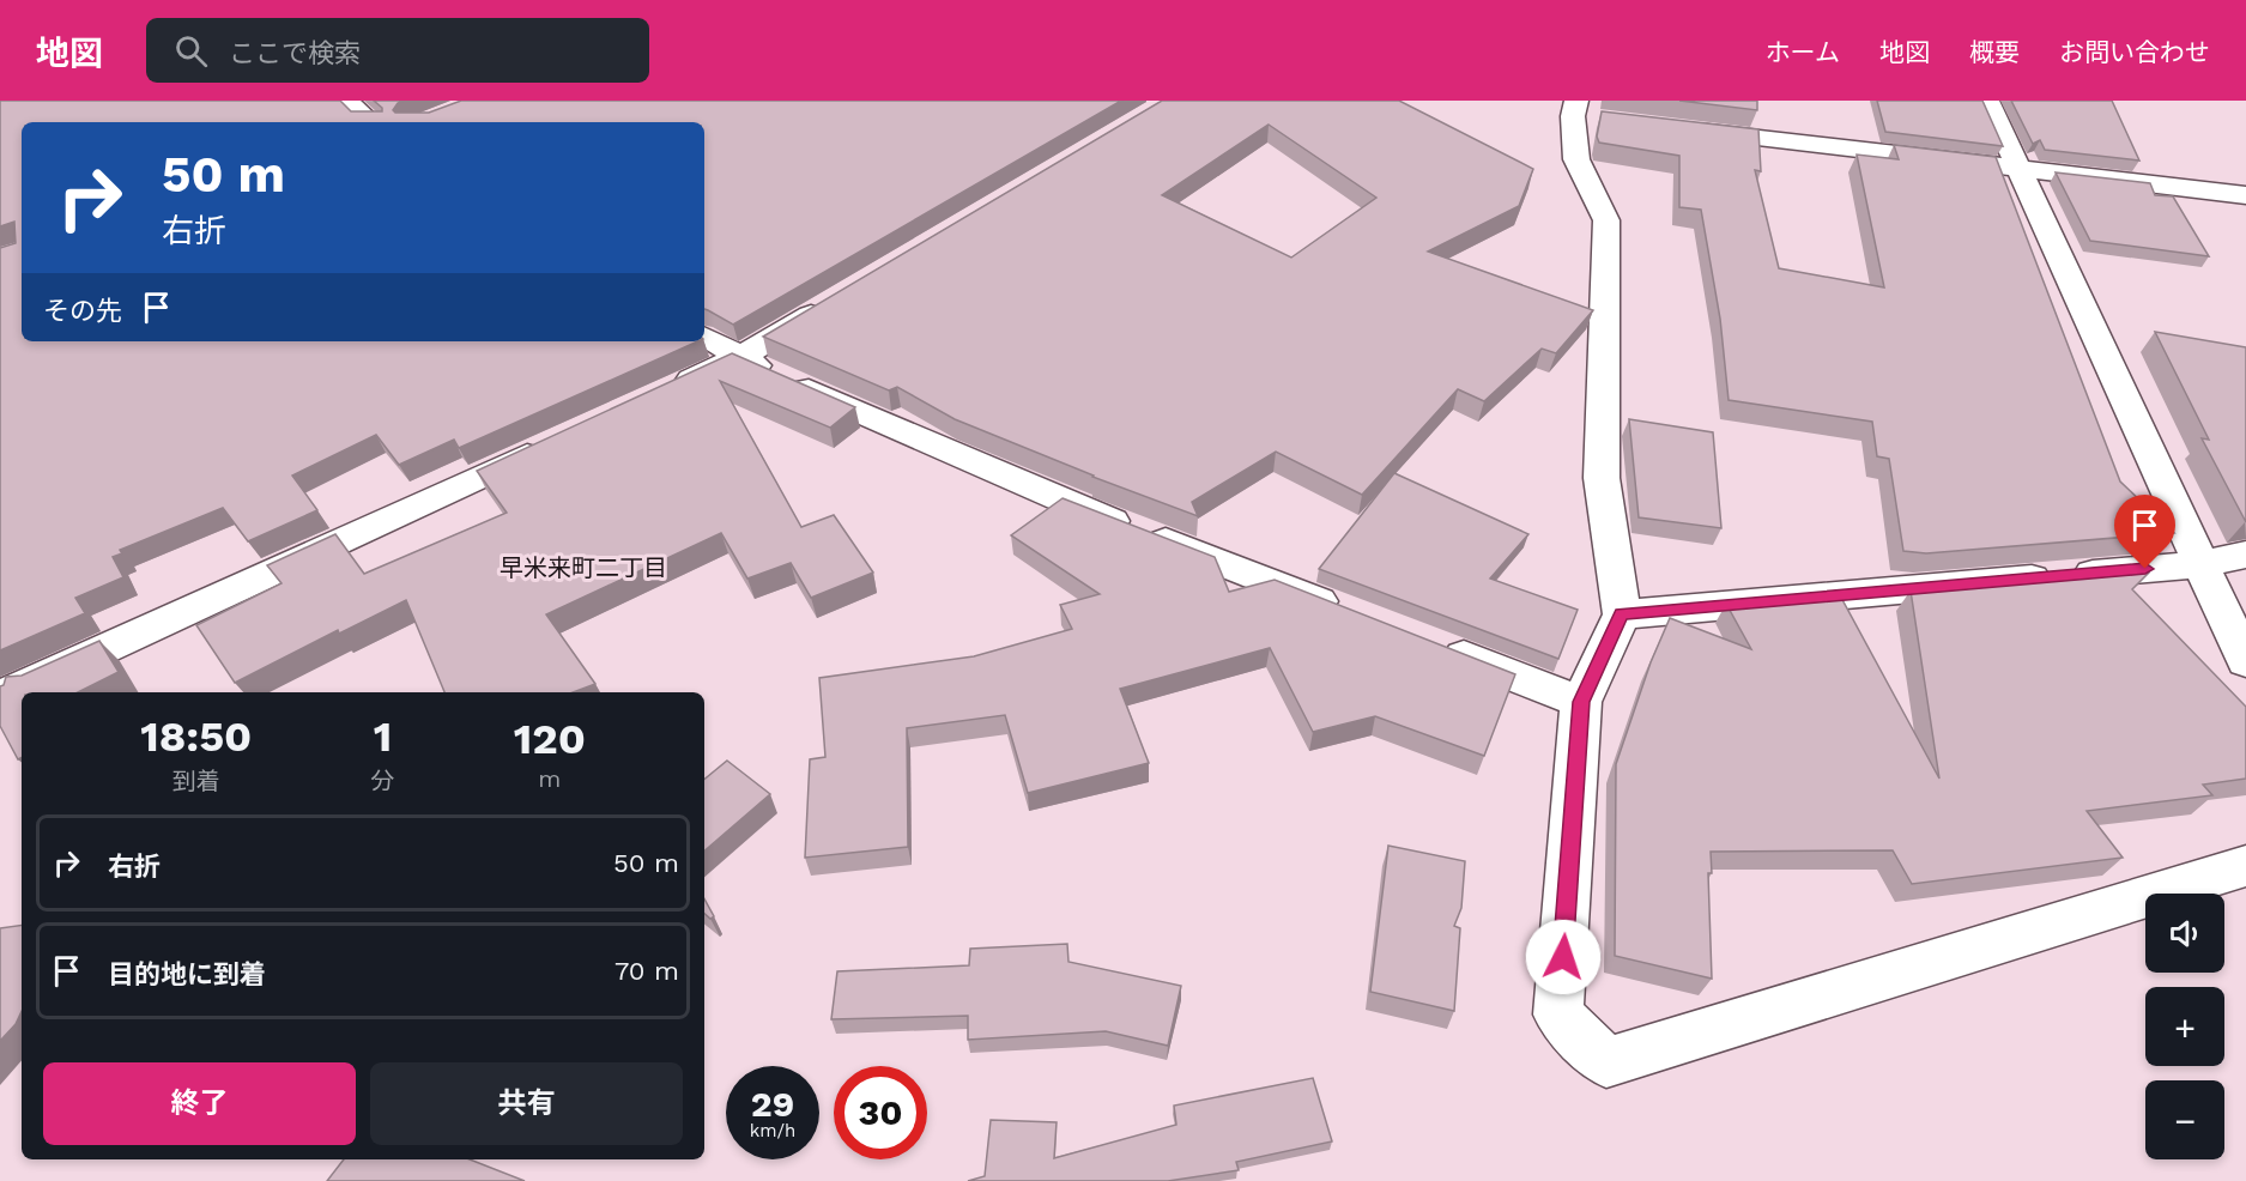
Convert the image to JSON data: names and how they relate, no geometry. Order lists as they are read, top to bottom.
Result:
{
  "districts": ["早米来町二丁目"],
  "page": {
    "header": "地図",
    "search": "ここで検索",
    "nav": [
      "ホーム",
      "地図",
      "概要",
      "お問い合わせ"
    ],
    "turn": ["50 m", "右折"],
    "then": "その先",
    "eta": [
      "18:50",
      "到着",
      "1",
      "分",
      "120",
      "m"
    ],
    "list": [
      {
        "name": "右折",
        "value": "50 m"
      },
      {
        "name": "目的地に到着",
        "value": "70 m"
      }
    ],
    "map_buttons": ["+", "−"],
    "buttons": ["終了", "共有"],
    "speed": "29 km/h",
    "limit": "30"
  }
}
